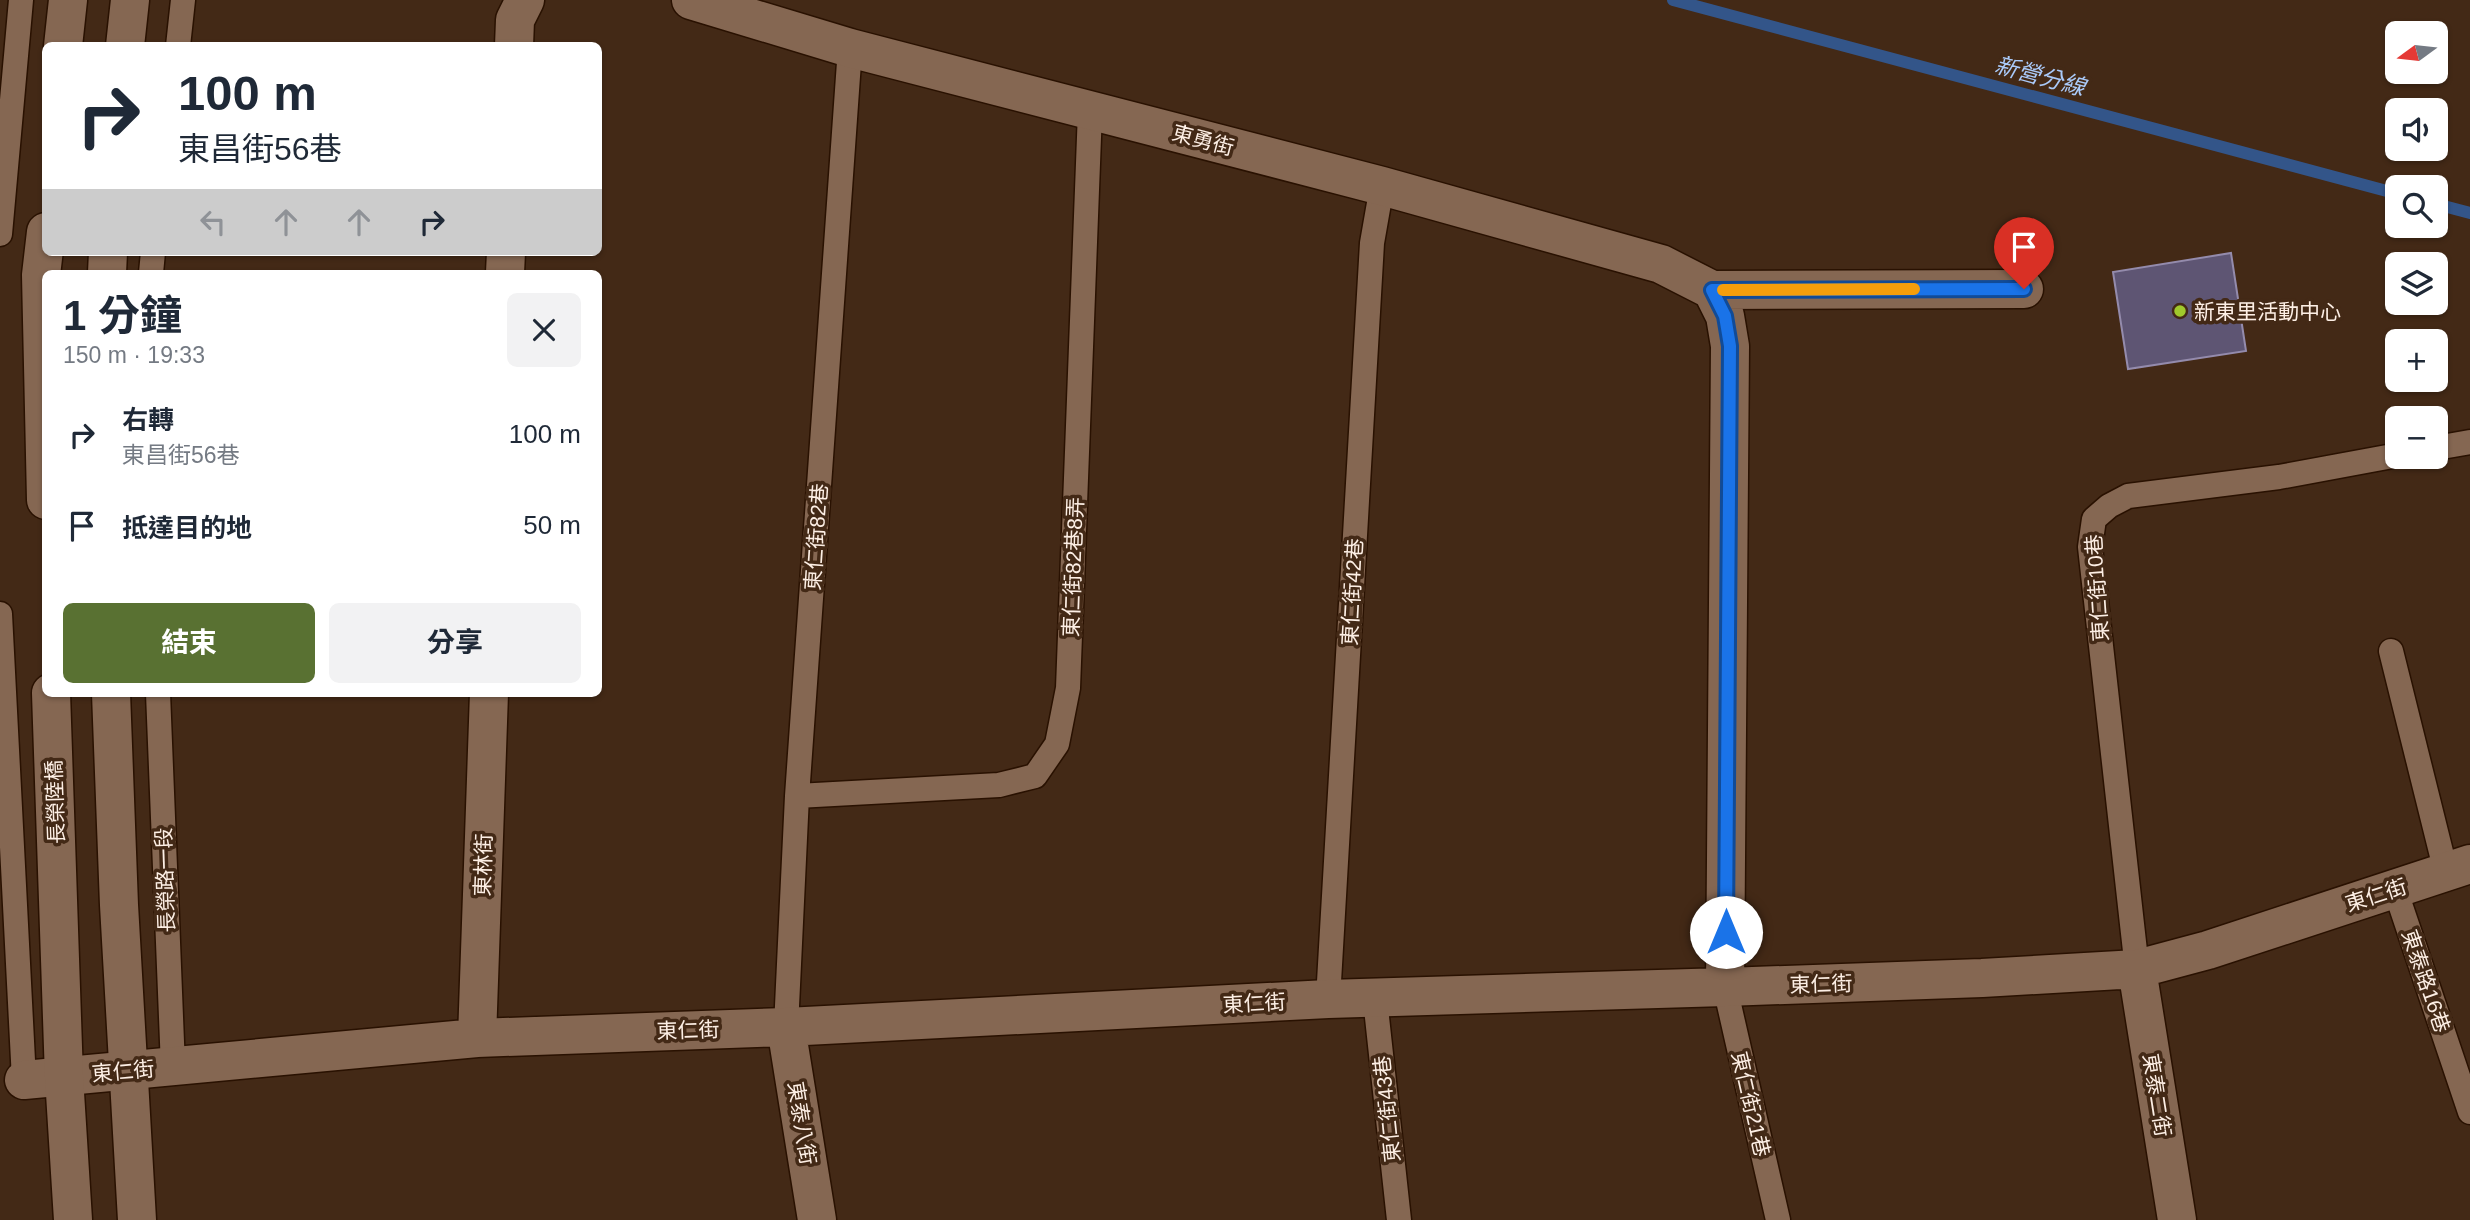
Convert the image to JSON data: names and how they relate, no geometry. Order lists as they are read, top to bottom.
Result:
{
  "streets": {
    "street": [
      "東勇街",
      "長榮陸橋",
      "東林街",
      "東仁街",
      "東泰二街",
      "東泰八街"
    ],
    "lane": [
      "東仁街82巷",
      "東仁街82巷8弄",
      "東仁街10巷",
      "東仁街42巷",
      "長榮路一段",
      "東泰路16巷",
      "東仁街21巷",
      "東仁街43巷"
    ]
  },
  "crossings": [
    ["東勇街", "東仁街82巷"],
    ["東勇街", "東仁街82巷8弄"],
    ["東勇街", "東仁街42巷"],
    ["東仁街82巷", "東仁街82巷8弄"],
    ["東仁街82巷", "東仁街"],
    ["東仁街82巷", "東泰八街"],
    ["東仁街10巷", "東仁街"],
    ["東仁街10巷", "東泰二街"],
    ["東仁街42巷", "東仁街"],
    ["長榮陸橋", "東仁街"],
    ["東林街", "東仁街"],
    ["長榮路一段", "東仁街"],
    ["東仁街", "東泰路16巷"],
    ["東仁街", "東泰二街"],
    ["東仁街", "東仁街21巷"],
    ["東仁街", "東仁街43巷"],
    ["東仁街", "東泰八街"]
  ],
  "water": ["新營分線"],
  "places": ["新東里活動中心"],
  "north": "left",
  "page": {
    "map_buttons": ["+", "−"],
    "turn": ["100 m", "東昌街56巷"],
    "heading": ["1 分鐘", "150 m · 19:33"],
    "list": [
      {
        "name": "右轉",
        "note": "東昌街56巷",
        "value": "100 m"
      },
      {
        "name": "抵達目的地",
        "value": "50 m"
      }
    ],
    "buttons": ["結束", "分享"]
  }
}
